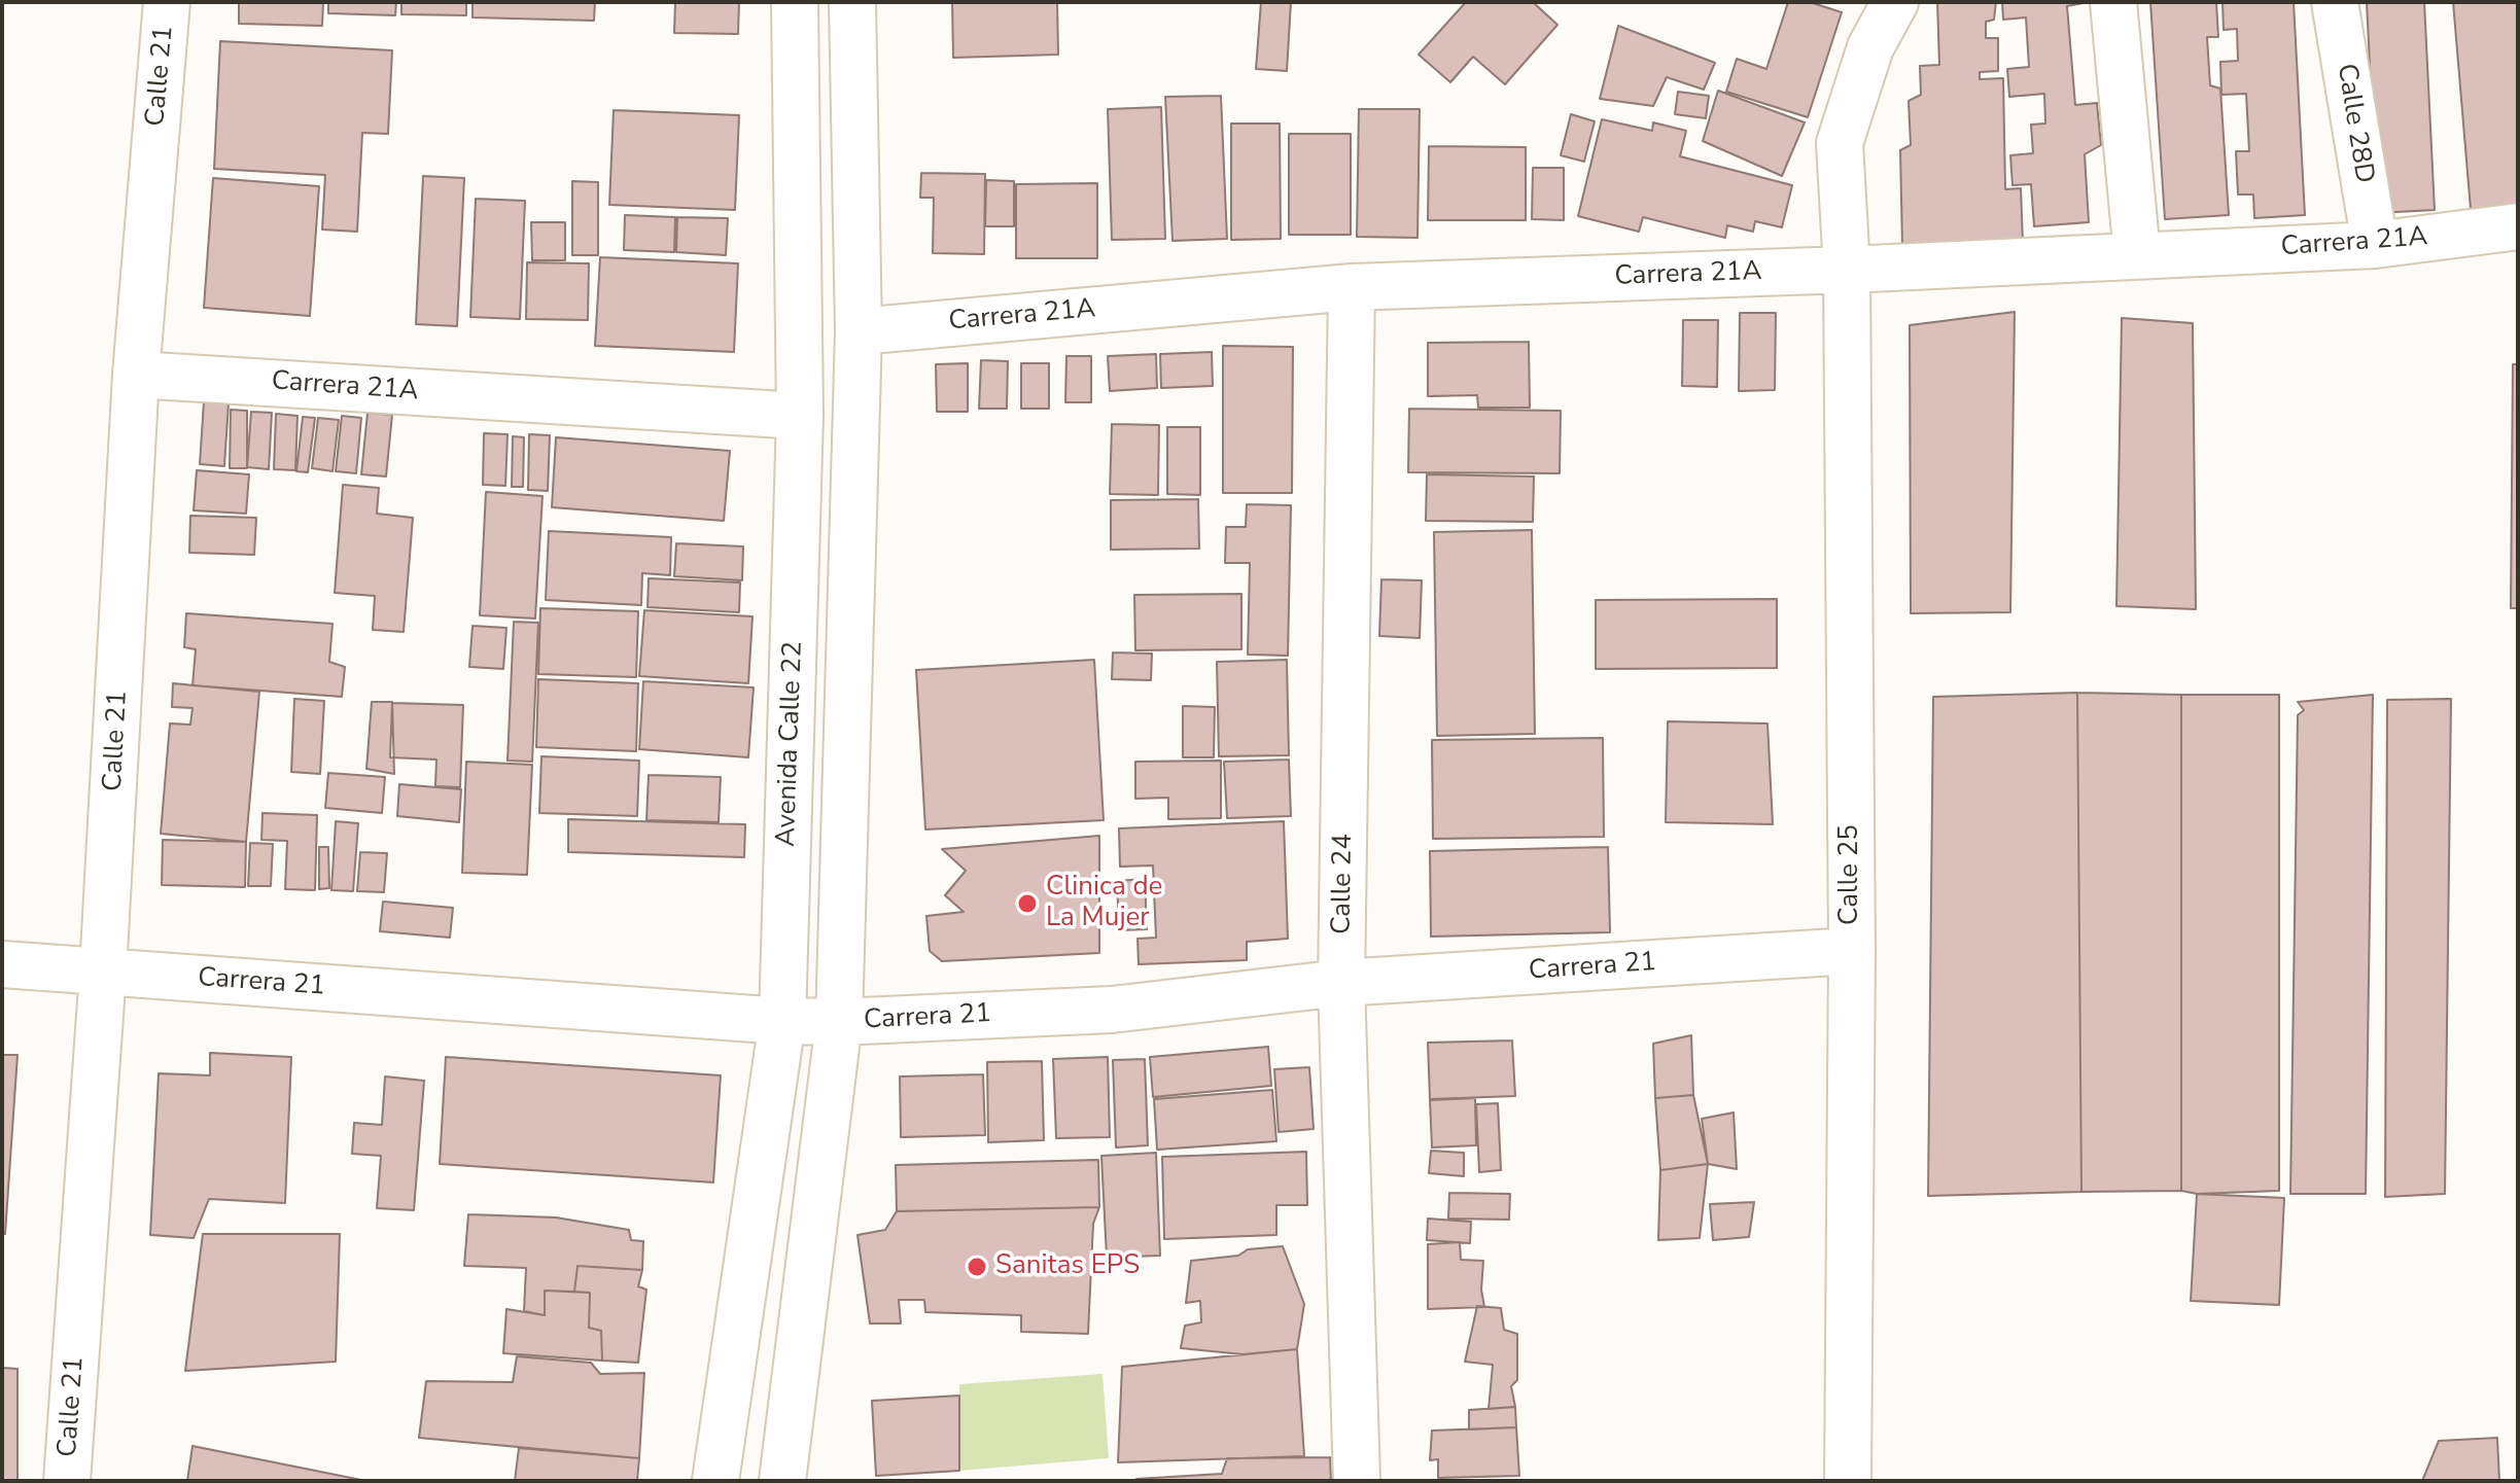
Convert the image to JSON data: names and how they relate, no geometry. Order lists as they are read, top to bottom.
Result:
{
  "streets": {
    "street": [
      "Calle 21",
      "Calle 28D",
      "Carrera 21A",
      "Avenida Calle 22",
      "Calle 25",
      "Calle 24",
      "Carrera 21"
    ]
  },
  "crossings": [
    ["Calle 21", "Carrera 21A"],
    ["Calle 21", "Carrera 21"],
    ["Calle 28D", "Carrera 21A"],
    ["Carrera 21A", "Avenida Calle 22"],
    ["Carrera 21A", "Calle 25"],
    ["Carrera 21A", "Calle 24"],
    ["Avenida Calle 22", "Carrera 21"],
    ["Calle 25", "Carrera 21"],
    ["Calle 24", "Carrera 21"]
  ],
  "places": ["Clinica de La Mujer", "Sanitas EPS"]
}
